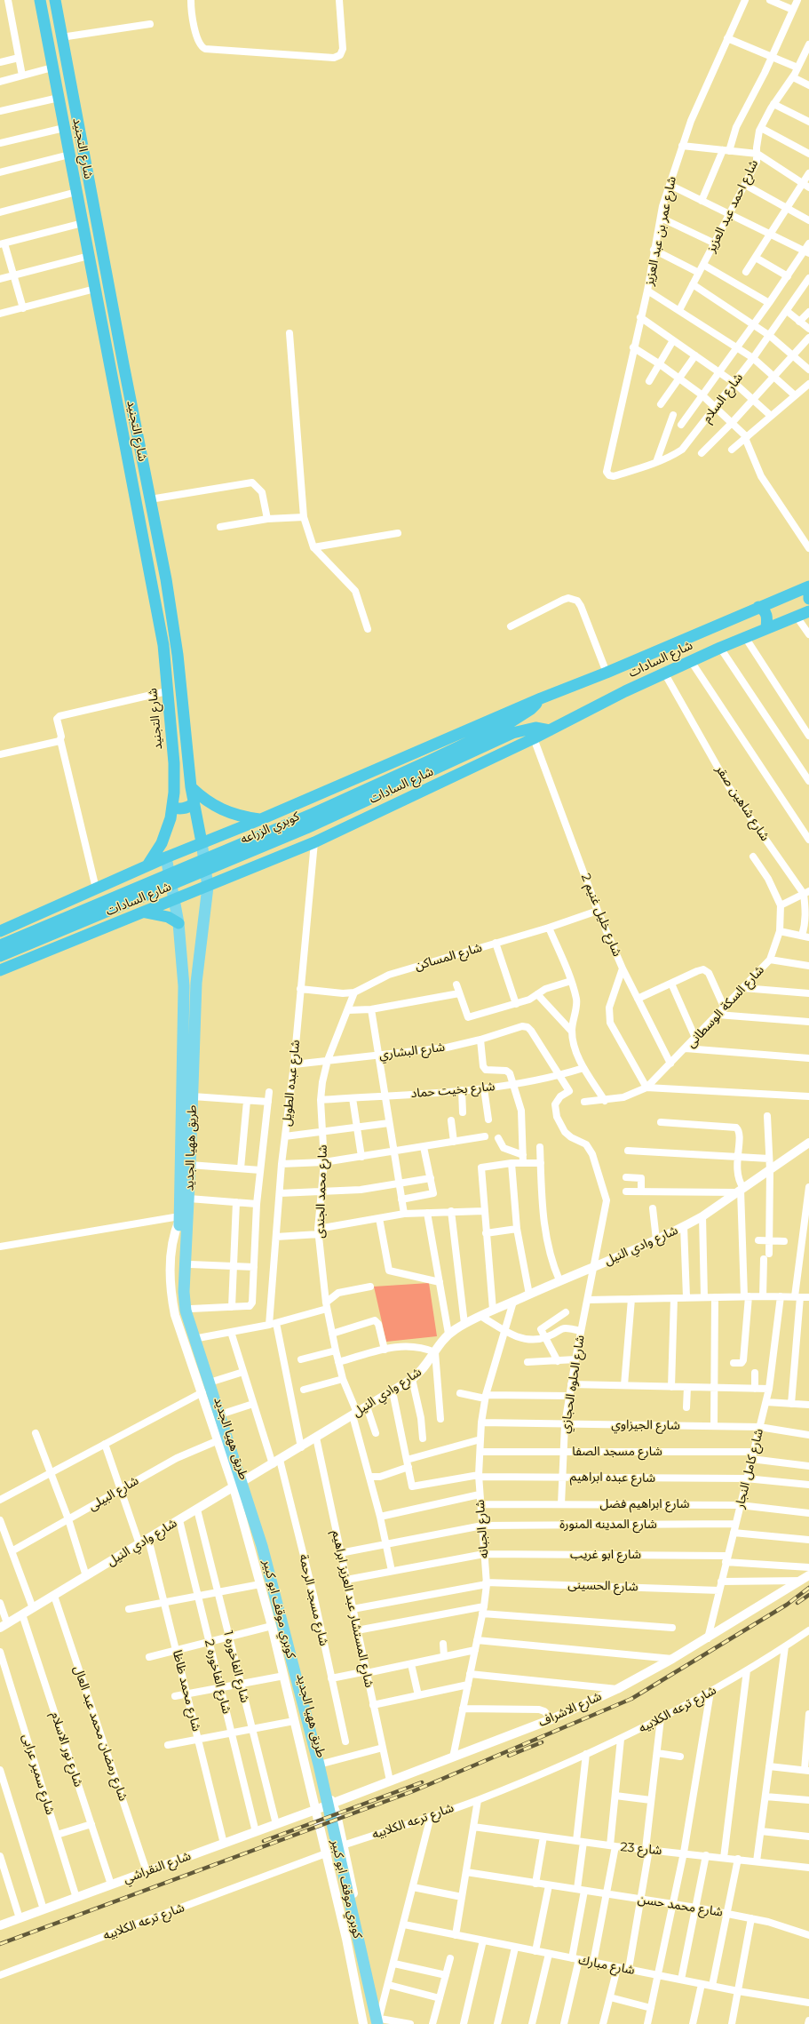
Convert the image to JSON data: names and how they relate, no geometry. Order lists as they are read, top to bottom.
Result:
{
  "streets": {
    "highway": ["شارع التجنيد", "شارع السادات", "كوبري الزراعه"],
    "main road": ["طريق ههيا الجديد", "كوبري موقف ابو كبير"],
    "street": [
      "شارع احمد عبد العزيز",
      "شارع عمر بن عبد العزيز",
      "شارع السلام",
      "شارع شاهين صقر",
      "شارع خليل غنيم 2",
      "شارع المساكن",
      "شارع السكة الوسطانى",
      "شارع البشاري",
      "شارع عبده الطويل",
      "شارع بخيت حماد",
      "شارع محمد الجندى",
      "شارع وادي النيل",
      "شارع الحلوه الحجازي",
      "شارع الجيزاوي",
      "شارع مسجد الصفا",
      "شارع كامل النجار",
      "شارع عبده ابراهيم",
      "شارع البيلى",
      "شارع ابراهيم فضل",
      "شارع المدينه المنورة",
      "شارع الجبانه",
      "شارع ابو غريب",
      "شارع الحسينى",
      "شارع مسجد الرحمة",
      "شارع المستشار عبد العزيز ابراهيم",
      "شارع الفاخوره 1",
      "شارع الفاخوره 2",
      "شارع محمد ظاظا",
      "شارع الاشراف",
      "شارع ترعه الكلابيه",
      "شارع رمضان محمد عبد العال",
      "شارع نور الاسلام",
      "شارع سمير عرابى",
      "شارع 23",
      "شارع النقراشي",
      "شارع محمد حسن",
      "شارع مبارك"
    ]
  },
  "crossings": [
    ["شارع التجنيد", "شارع السادات"],
    ["شارع التجنيد", "طريق ههيا الجديد"],
    ["شارع عمر بن عبد العزيز", "شارع السلام"],
    ["شارع السادات", "شارع شاهين صقر"],
    ["شارع السادات", "كوبري الزراعه"],
    ["شارع السادات", "شارع خليل غنيم 2"],
    ["شارع السادات", "شارع عبده الطويل"],
    ["شارع السادات", "طريق ههيا الجديد"],
    ["شارع خليل غنيم 2", "شارع المساكن"],
    ["شارع خليل غنيم 2", "شارع السكة الوسطانى"],
    ["شارع المساكن", "شارع عبده الطويل"],
    ["شارع المساكن", "شارع محمد الجندى"],
    ["شارع البشاري", "شارع عبده الطويل"],
    ["شارع البشاري", "شارع بخيت حماد"],
    ["شارع البشاري", "شارع محمد الجندى"],
    ["شارع البشاري", "شارع الحلوه الحجازي"],
    ["شارع عبده الطويل", "شارع وادي النيل"],
    ["شارع بخيت حماد", "شارع محمد الجندى"],
    ["شارع بخيت حماد", "شارع الحلوه الحجازي"],
    ["طريق ههيا الجديد", "شارع وادي النيل"],
    ["طريق ههيا الجديد", "شارع البيلى"],
    ["طريق ههيا الجديد", "كوبري موقف ابو كبير"],
    ["طريق ههيا الجديد", "شارع الاشراف"],
    ["طريق ههيا الجديد", "شارع ترعه الكلابيه"],
    ["طريق ههيا الجديد", "شارع النقراشي"],
    ["شارع محمد الجندى", "شارع وادي النيل"],
    ["شارع محمد الجندى", "شارع المدينه المنورة"],
    ["شارع محمد الجندى", "شارع ابو غريب"],
    ["شارع وادي النيل", "شارع الحلوه الحجازي"],
    ["شارع وادي النيل", "شارع الجبانه"],
    ["شارع وادي النيل", "شارع مسجد الرحمة"],
    ["شارع وادي النيل", "شارع المستشار عبد العزيز ابراهيم"],
    ["شارع وادي النيل", "شارع الفاخوره 1"],
    ["شارع وادي النيل", "شارع الفاخوره 2"],
    ["شارع وادي النيل", "شارع محمد ظاظا"],
    ["شارع وادي النيل", "شارع رمضان محمد عبد العال"],
    ["شارع وادي النيل", "شارع نور الاسلام"],
    ["شارع الحلوه الحجازي", "شارع الجيزاوي"],
    ["شارع الحلوه الحجازي", "شارع مسجد الصفا"],
    ["شارع الحلوه الحجازي", "شارع عبده ابراهيم"],
    ["شارع الحلوه الحجازي", "شارع ابراهيم فضل"],
    ["شارع الجيزاوي", "شارع كامل النجار"],
    ["شارع الجيزاوي", "شارع الجبانه"],
    ["شارع مسجد الصفا", "شارع كامل النجار"],
    ["شارع مسجد الصفا", "شارع الجبانه"],
    ["شارع كامل النجار", "شارع عبده ابراهيم"],
    ["شارع كامل النجار", "شارع ابراهيم فضل"],
    ["شارع كامل النجار", "شارع المدينه المنورة"],
    ["شارع كامل النجار", "شارع ابو غريب"],
    ["شارع كامل النجار", "شارع الحسينى"],
    ["شارع كامل النجار", "شارع الاشراف"],
    ["شارع عبده ابراهيم", "شارع الجبانه"],
    ["شارع ابراهيم فضل", "شارع الجبانه"],
    ["شارع المدينه المنورة", "شارع الجبانه"],
    ["شارع المدينه المنورة", "شارع المستشار عبد العزيز ابراهيم"],
    ["شارع الجبانه", "شارع ابو غريب"],
    ["شارع الجبانه", "شارع الحسينى"],
    ["شارع الجبانه", "شارع الاشراف"],
    ["شارع ابو غريب", "شارع المستشار عبد العزيز ابراهيم"],
    ["شارع الحسينى", "شارع المستشار عبد العزيز ابراهيم"],
    ["شارع المستشار عبد العزيز ابراهيم", "شارع الاشراف"],
    ["شارع الفاخوره 1", "شارع النقراشي"],
    ["شارع الفاخوره 2", "شارع النقراشي"],
    ["شارع محمد ظاظا", "شارع النقراشي"],
    ["شارع الاشراف", "شارع النقراشي"],
    ["شارع رمضان محمد عبد العال", "شارع النقراشي"],
    ["شارع نور الاسلام", "شارع النقراشي"],
    ["شارع سمير عرابى", "شارع النقراشي"]
  ]
}
